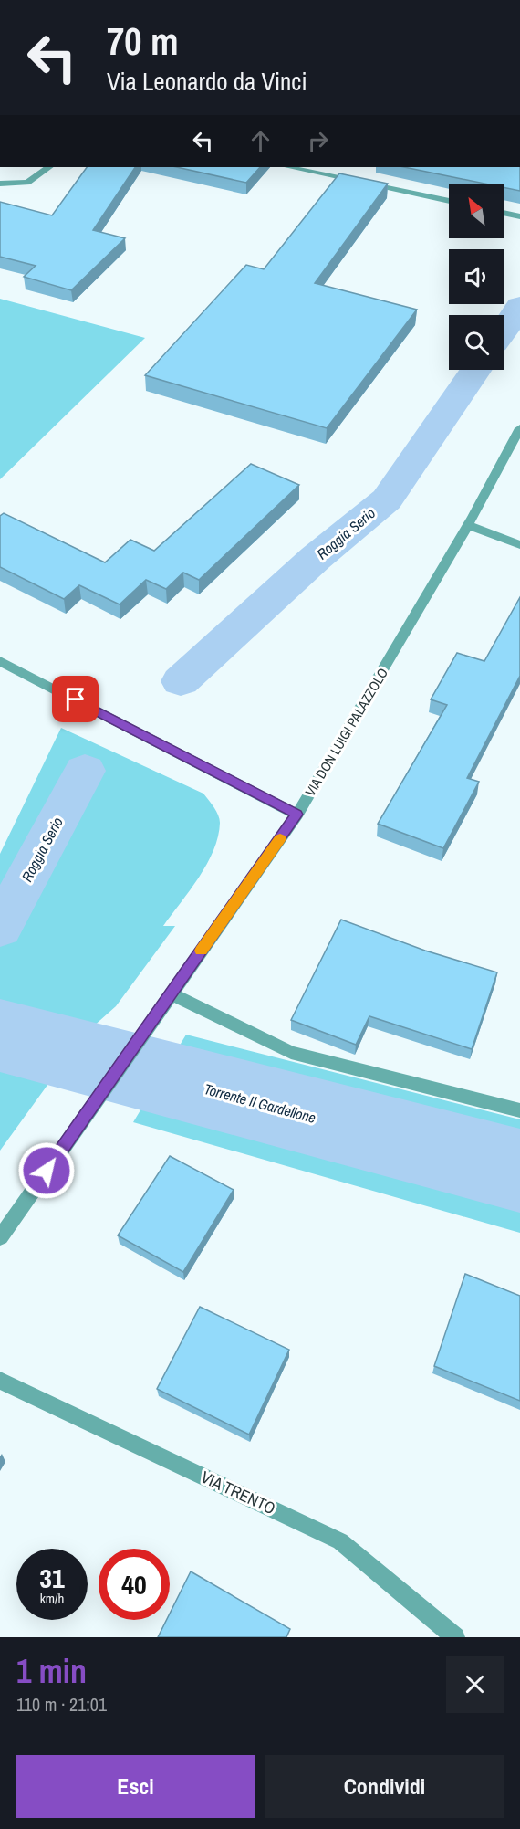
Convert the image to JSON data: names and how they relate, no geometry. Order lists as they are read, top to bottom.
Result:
{
  "streets": {
    "street": ["VIA DON LUIGI PALAZZOLO", "VIA TRENTO"]
  },
  "water": ["Roggia Serio", "Torrente Il Gardellone"],
  "north": "top left",
  "page": {
    "turn": ["70 m", "Via Leonardo da Vinci"],
    "speed": "31 km/h",
    "limit": "40",
    "heading": ["1 min", "110 m · 21:01"],
    "buttons": ["Esci", "Condividi"]
  }
}
